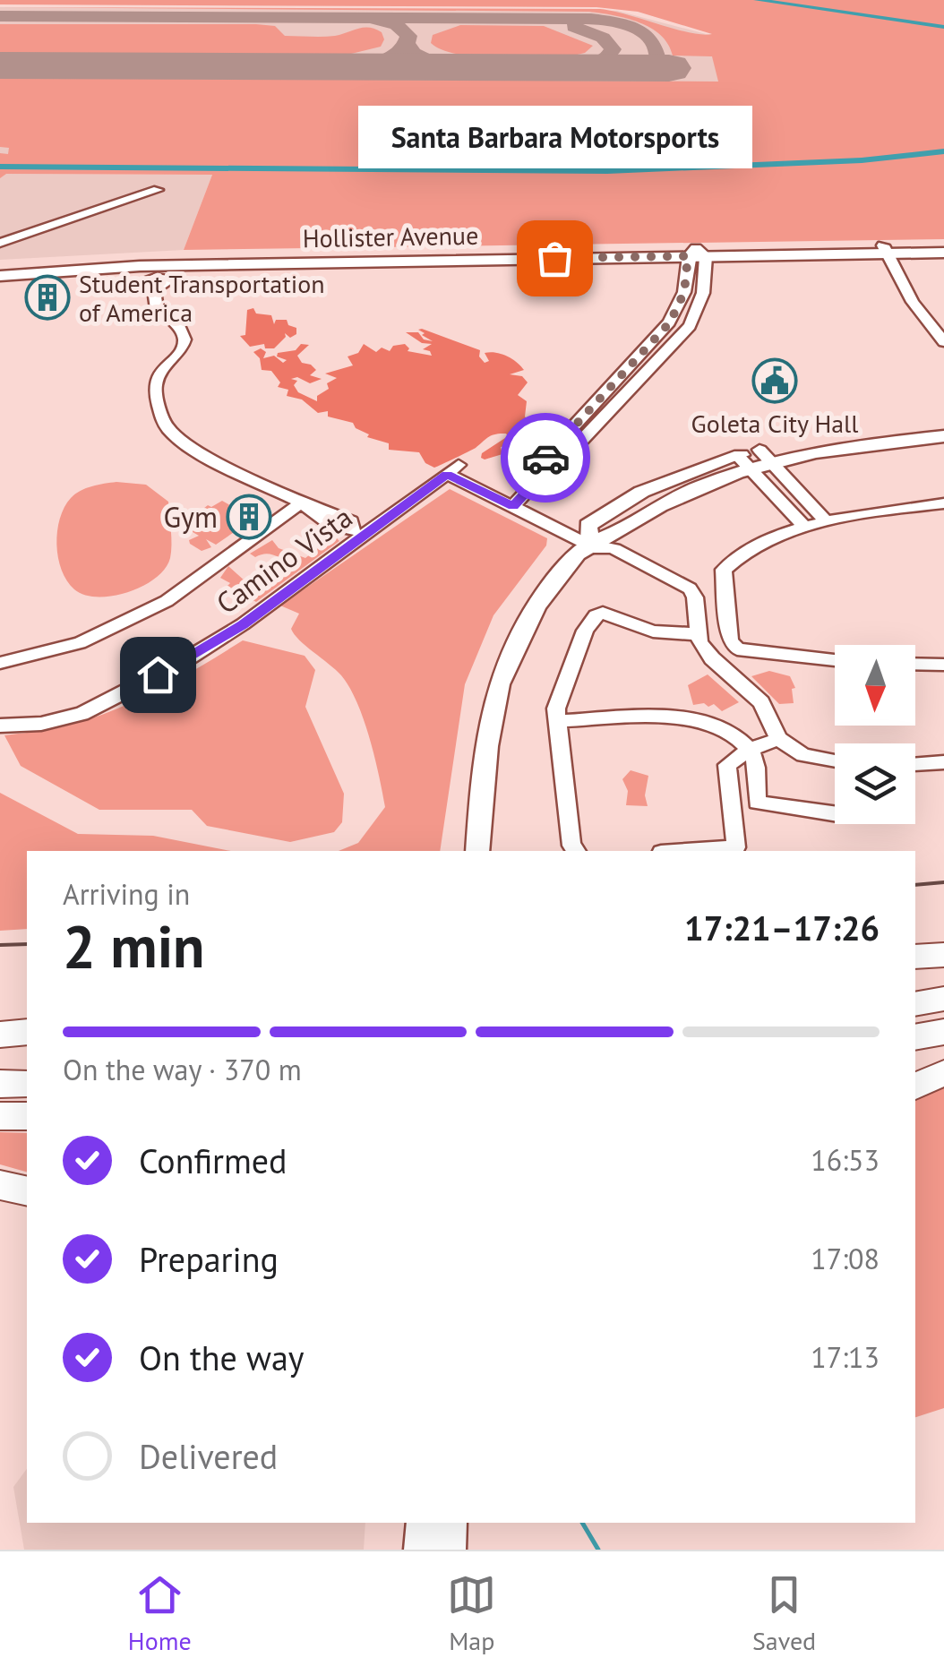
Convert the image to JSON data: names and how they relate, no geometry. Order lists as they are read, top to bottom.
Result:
{
  "streets": {
    "main road": ["Hollister Avenue"],
    "street": ["Camino Vista"]
  },
  "places": {
    "other": ["Santa Barbara Motorsports"],
    "building": ["Student Transportation of America", "Gym"],
    "public building": ["Goleta City Hall"]
  },
  "north": "bottom",
  "page": {
    "bubble": "Santa Barbara Motorsports",
    "heading": ["2 min", "Arriving in", "17:21–17:26"],
    "bar": "On the way · 370 m",
    "list": [
      ["Confirmed", "16:53"],
      ["Preparing", "17:08"],
      ["On the way", "17:13"],
      "Delivered"
    ],
    "tabs": ["Home", "Map", "Saved"]
  }
}
